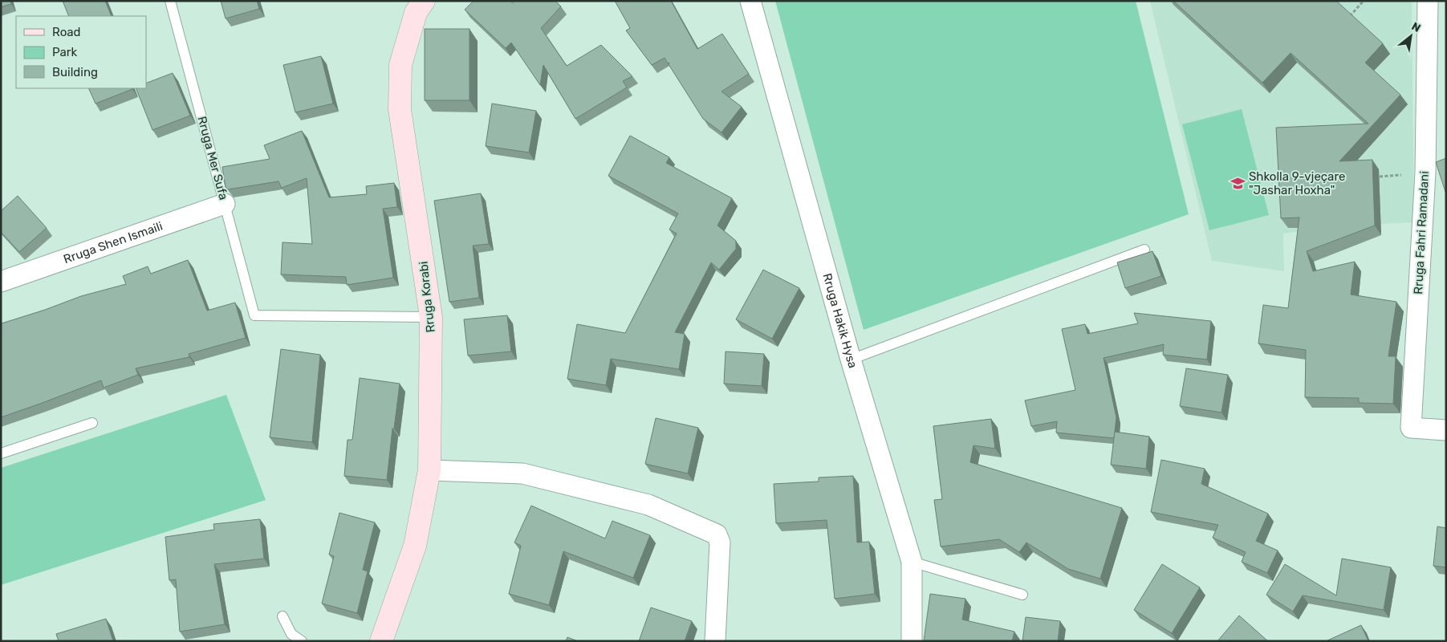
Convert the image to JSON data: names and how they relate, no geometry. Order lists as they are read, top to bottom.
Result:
{
  "streets": {
    "street": [
      "Rruga Fahri Ramadani",
      "Rruga Shen Ismaili",
      "Rruga Korabi",
      "Rruga Hakik Hysa"
    ],
    "lane": ["Rruga Mer Sufa"]
  },
  "crossings": [
    ["Rruga Mer Sufa", "Rruga Shen Ismaili"],
    ["Rruga Mer Sufa", "Rruga Korabi"]
  ],
  "places": {
    "school or university": ["Shkolla 9-vjeçare \"Jashar Hoxha\""]
  },
  "legend": ["Road", "Park", "Building"],
  "north": "top right"
}
